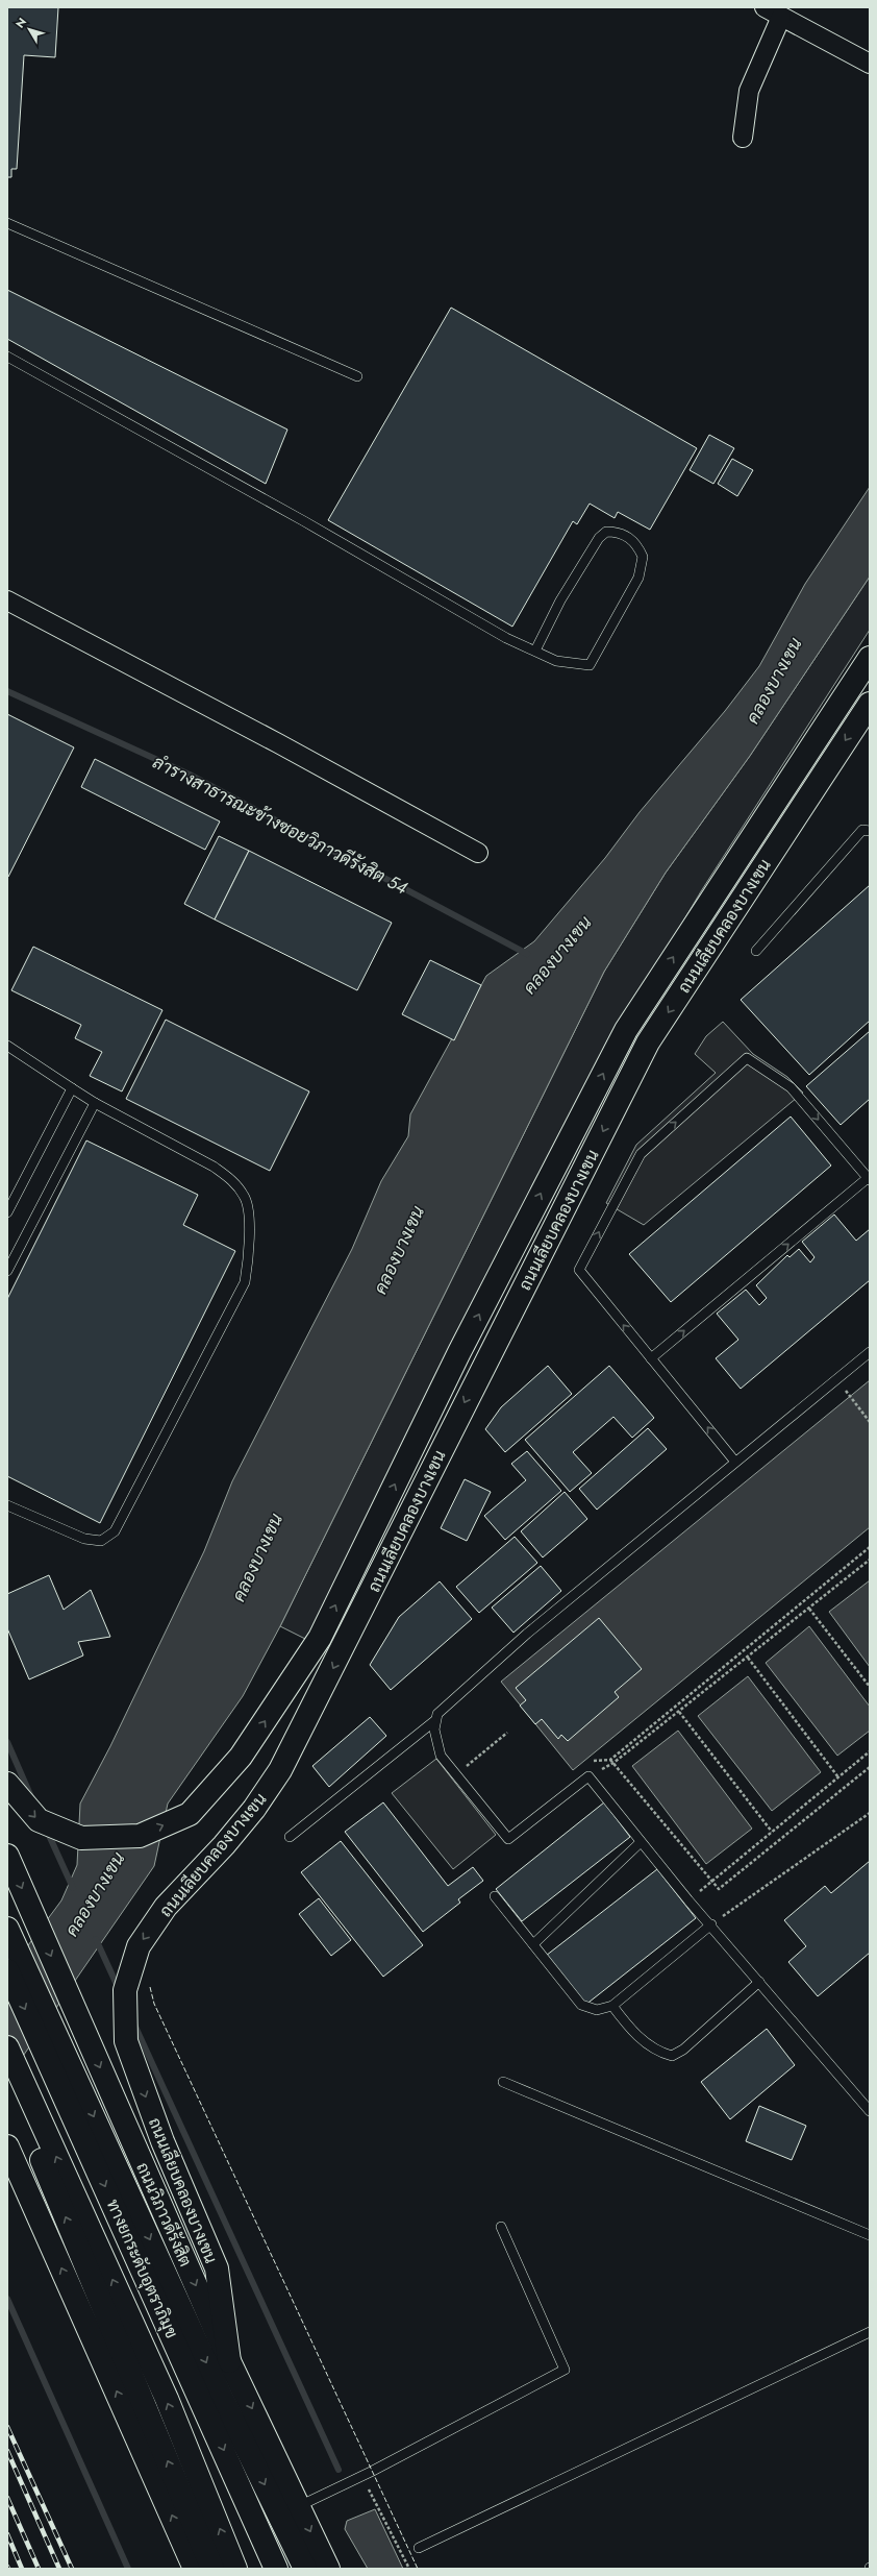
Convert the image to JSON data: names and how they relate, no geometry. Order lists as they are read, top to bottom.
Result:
{
  "streets": {
    "main road": ["ถนนเลียบคลองบางเขน", "ถนนวิภาวดีรังสิต", "ทางยกระดับอุตราภิมุข"]
  },
  "crossings": [
    ["ถนนเลียบคลองบางเขน", "ถนนวิภาวดีรังสิต"]
  ],
  "water": ["คลองบางเขน", "ลำรางสาธารณะข้างซอยวิภาวดีรังสิต 54"],
  "north": "top left"
}
